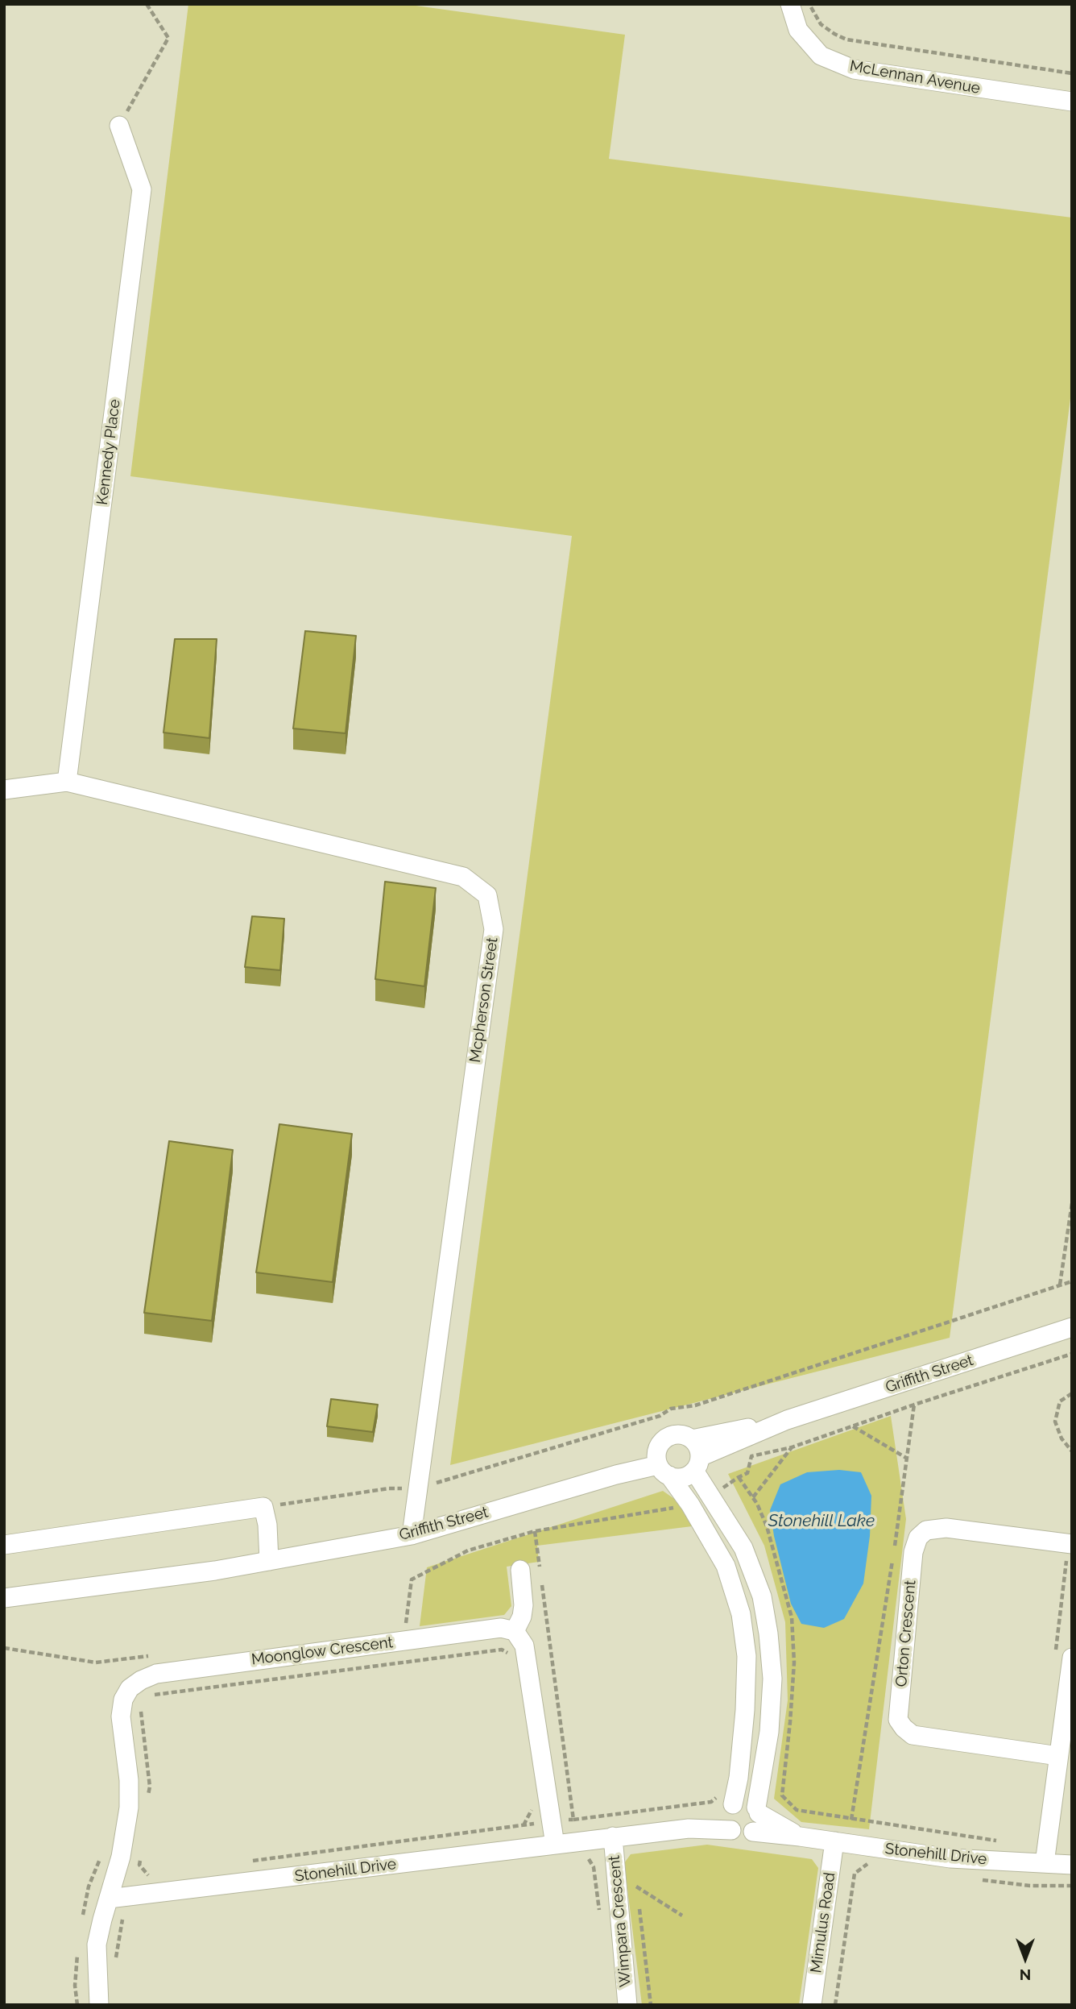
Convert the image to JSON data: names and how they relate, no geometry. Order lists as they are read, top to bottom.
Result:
{
  "streets": {
    "street": [
      "McLennan Avenue",
      "Kennedy Place",
      "Mcpherson Street",
      "Griffith Street",
      "Orton Crescent",
      "Moonglow Crescent",
      "Stonehill Drive",
      "Wimpara Crescent",
      "Mimulus Road"
    ]
  },
  "crossings": [
    ["Kennedy Place", "Mcpherson Street"],
    ["Mcpherson Street", "Griffith Street"],
    ["Moonglow Crescent", "Stonehill Drive"],
    ["Stonehill Drive", "Wimpara Crescent"],
    ["Stonehill Drive", "Mimulus Road"]
  ],
  "water": ["Stonehill Lake"],
  "north": "bottom"
}
